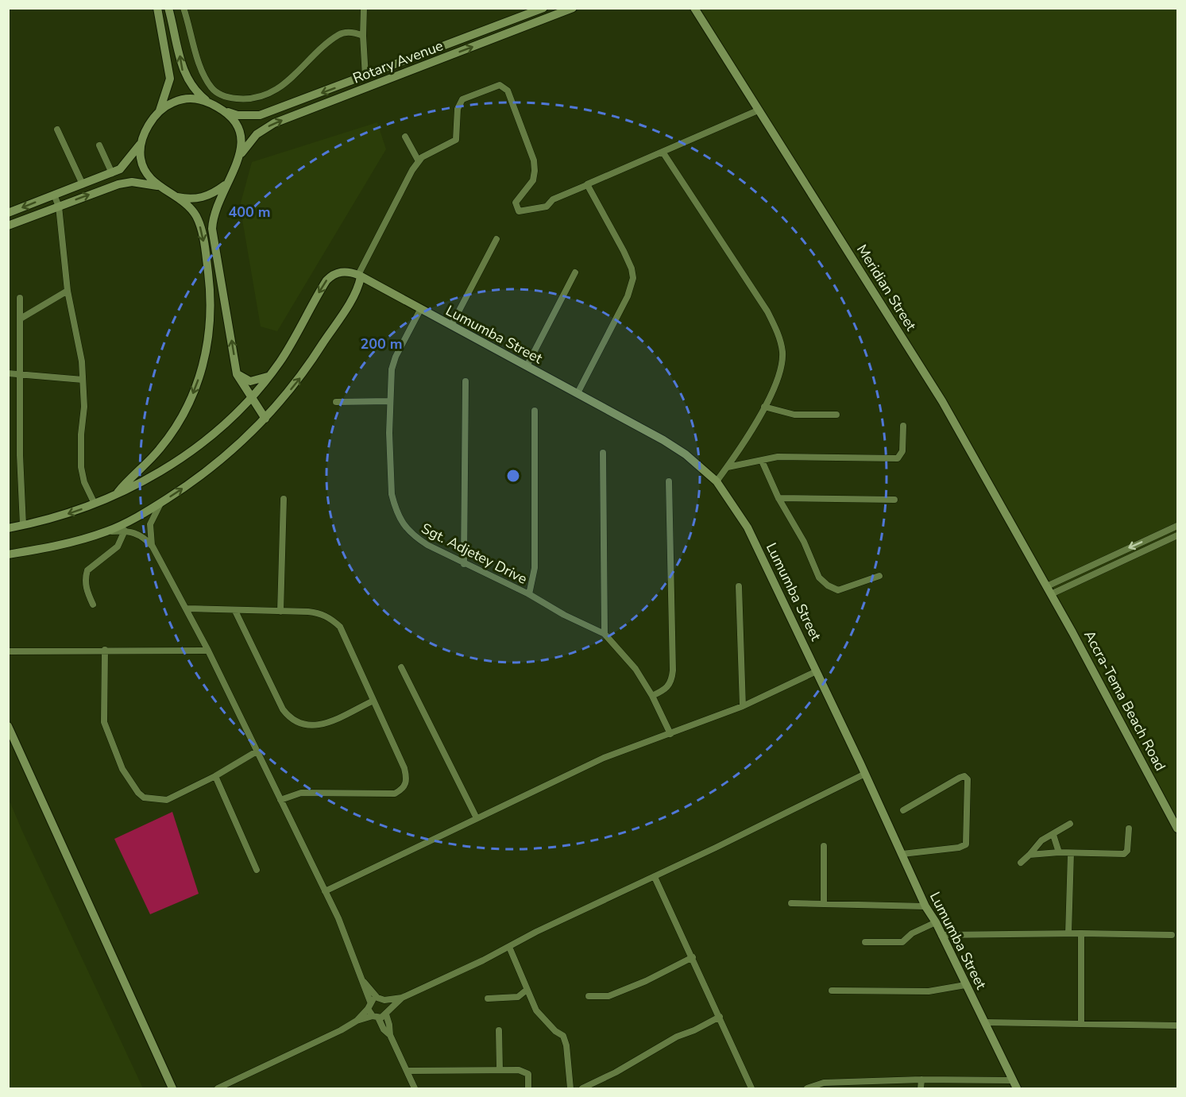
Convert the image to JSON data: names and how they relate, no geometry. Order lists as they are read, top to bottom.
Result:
{
  "streets": {
    "main road": [
      "Rotary Avenue",
      "Meridian Street",
      "Lumumba Street",
      "Accra-Tema Beach Road"
    ],
    "street": ["Sgt. Adjetey Drive"]
  },
  "crossings": [
    ["Meridian Street", "Accra-Tema Beach Road"],
    ["Lumumba Street", "Sgt. Adjetey Drive"]
  ],
  "rings": ["400 m", "200 m"]
}
